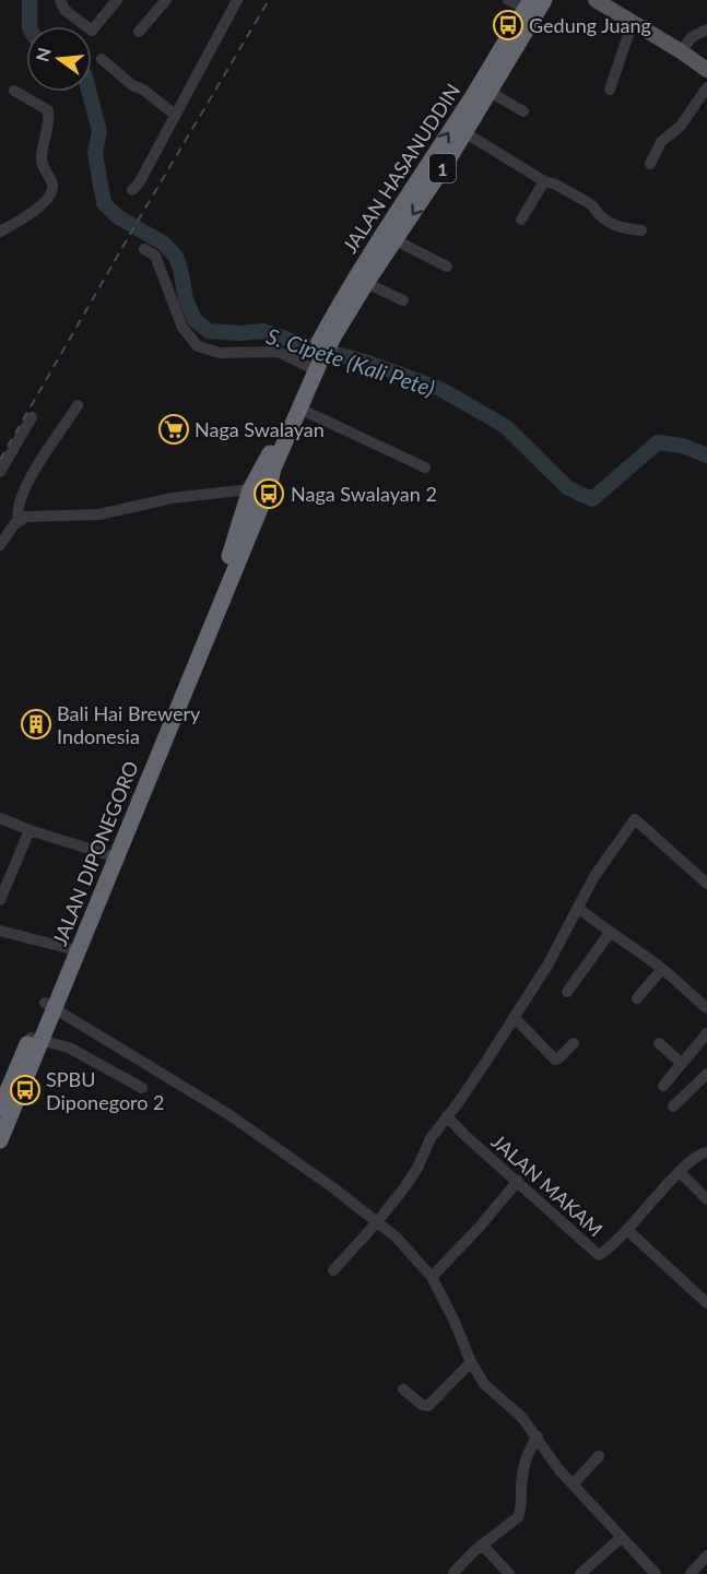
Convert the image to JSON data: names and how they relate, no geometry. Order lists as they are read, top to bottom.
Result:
{
  "streets": {
    "highway": ["JALAN HASANUDDIN", "1", "JALAN DIPONEGORO"],
    "street": ["JALAN MAKAM"]
  },
  "crossings": [
    ["JALAN HASANUDDIN", "JALAN DIPONEGORO"]
  ],
  "water": ["S. Cipete (Kali Pete)"],
  "places": {
    "bus stop": ["Gedung Juang", "Naga Swalayan 2", "SPBU Diponegoro 2"],
    "supermarket": ["Naga Swalayan"],
    "building": ["Bali Hai Brewery Indonesia"]
  },
  "north": "left"
}
